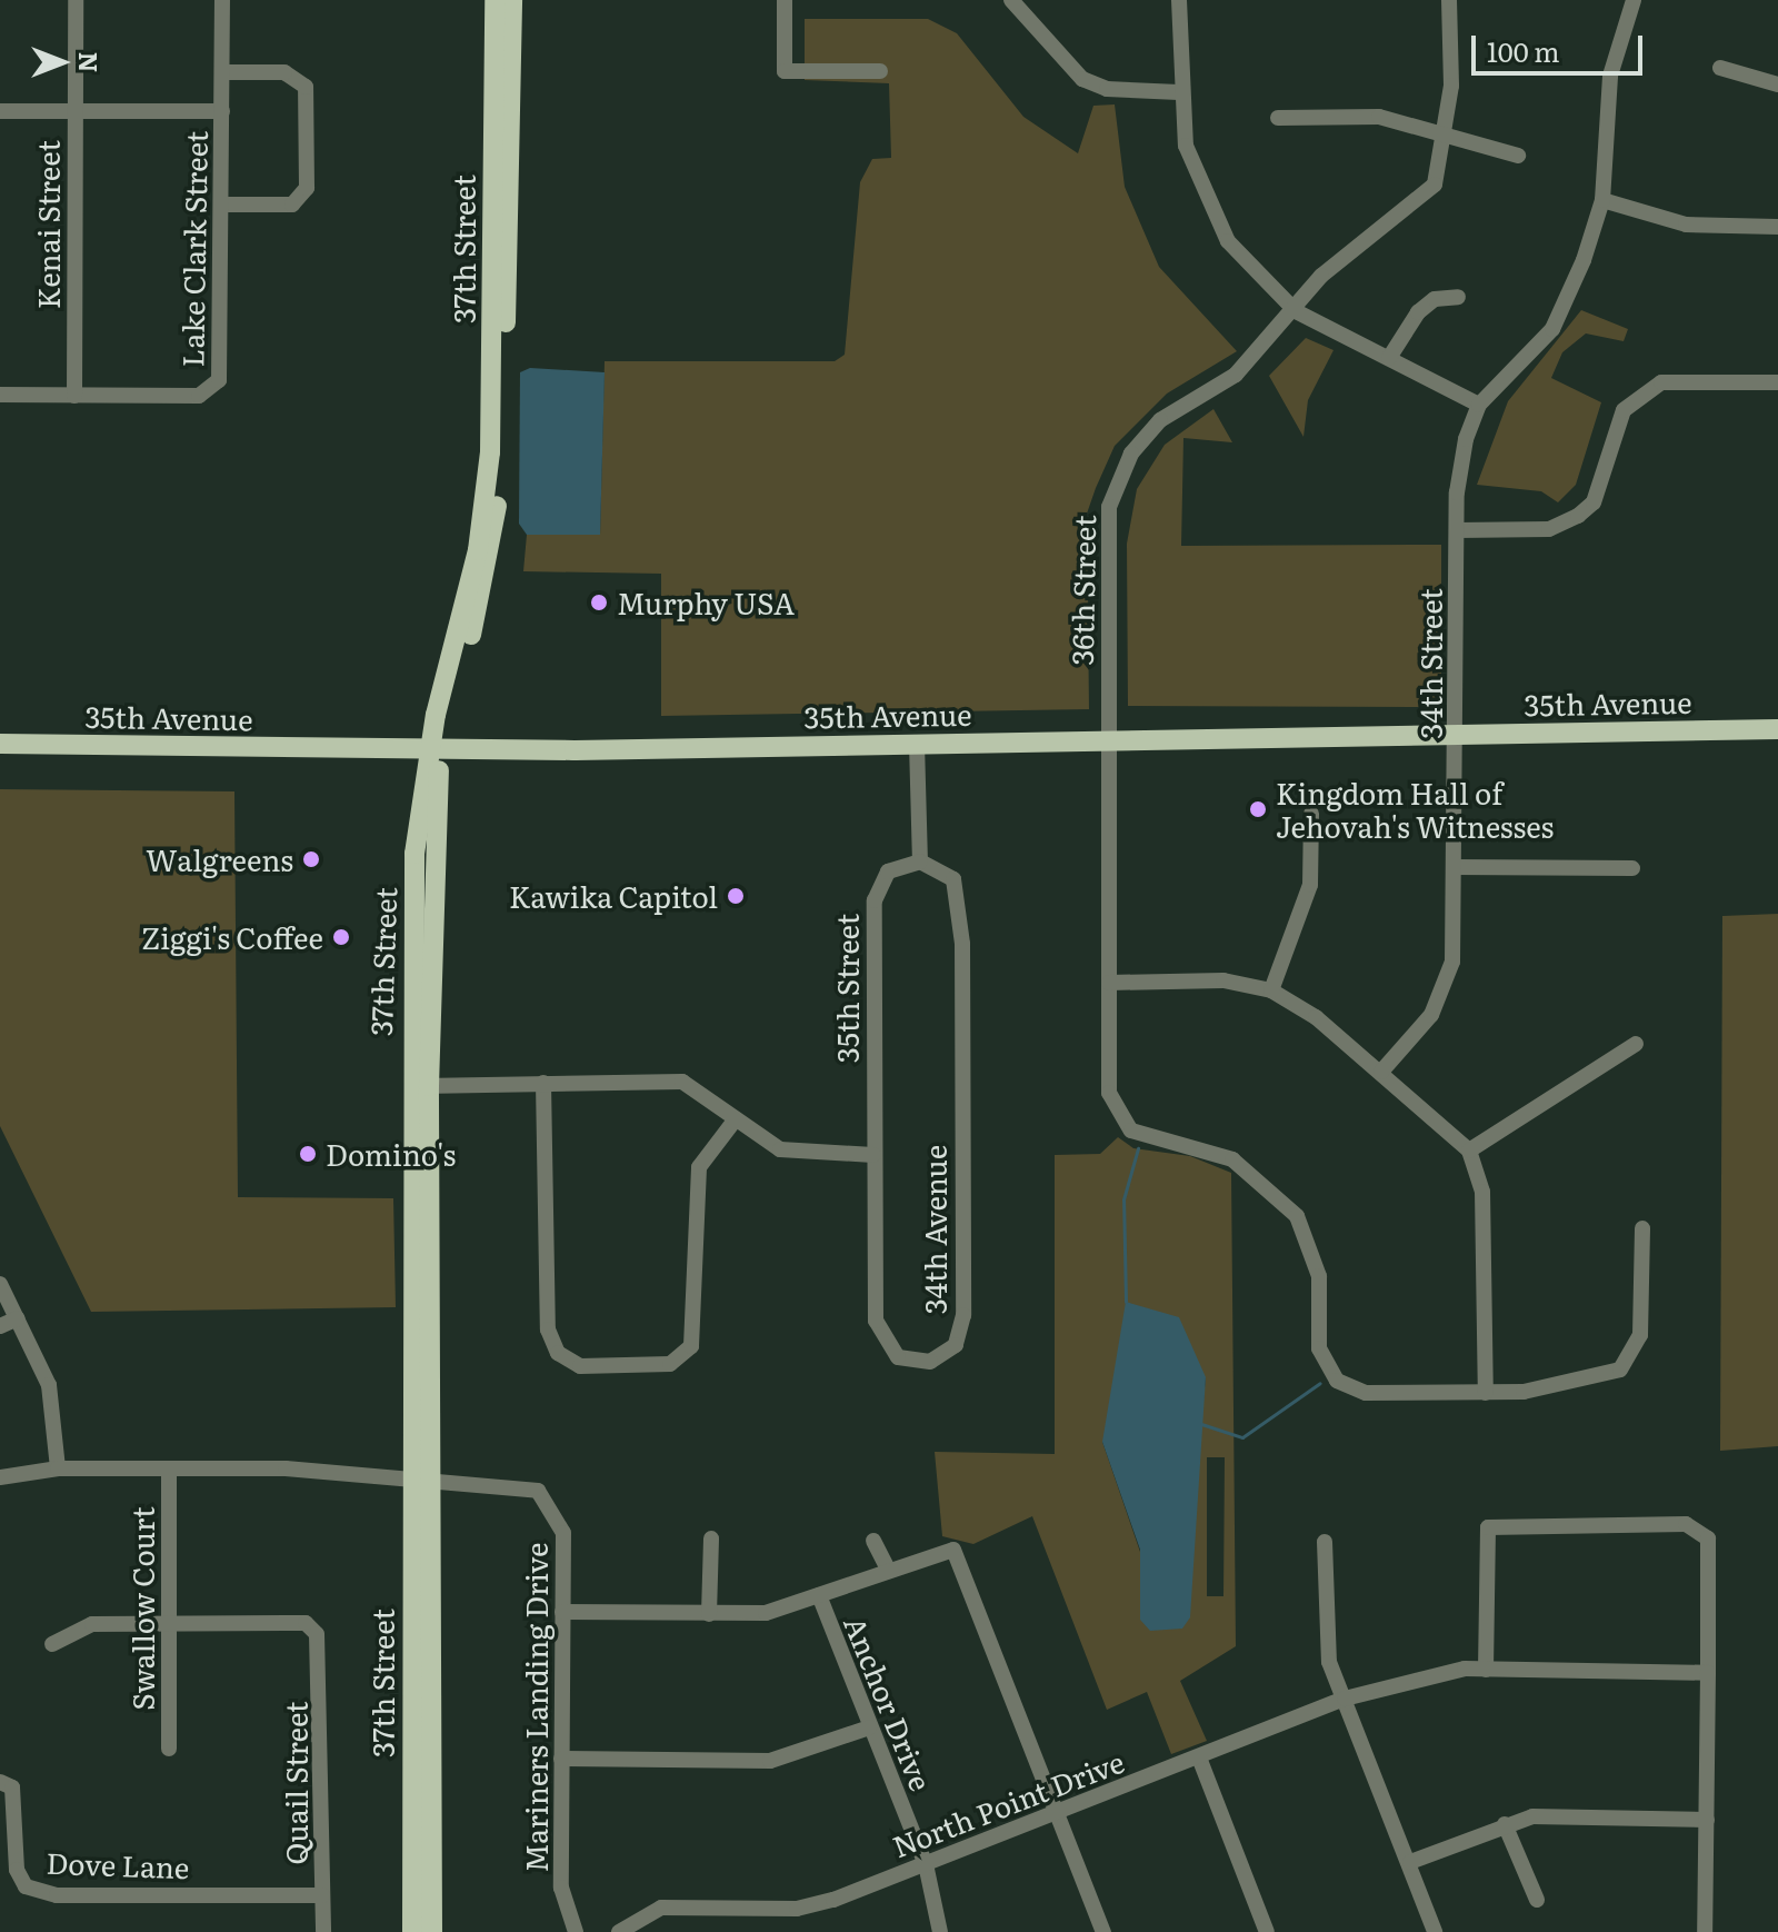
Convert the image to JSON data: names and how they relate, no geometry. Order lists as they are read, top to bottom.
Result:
{
  "streets": {
    "main road": ["37th Street", "35th Avenue"],
    "street": [
      "Kenai Street",
      "Lake Clark Street",
      "36th Street",
      "34th Street",
      "35th Street",
      "34th Avenue",
      "Swallow Court",
      "Anchor Drive",
      "Mariners Landing Drive",
      "Quail Street",
      "North Point Drive",
      "Dove Lane"
    ]
  },
  "crossings": [
    ["Kenai Street", "Lake Clark Street"],
    ["37th Street", "35th Avenue"],
    ["37th Street", "Mariners Landing Drive"],
    ["36th Street", "35th Avenue"],
    ["34th Street", "35th Avenue"],
    ["35th Street", "34th Avenue"],
    ["Swallow Court", "Mariners Landing Drive"],
    ["Swallow Court", "Quail Street"],
    ["Anchor Drive", "North Point Drive"],
    ["Quail Street", "Dove Lane"]
  ],
  "places": [
    "Murphy USA",
    "Kingdom Hall of Jehovah's Witnesses",
    "Walgreens",
    "Kawika Capitol",
    "Ziggi's Coffee",
    "Domino's"
  ],
  "scale_bar": "100 m",
  "north": "right"
}
